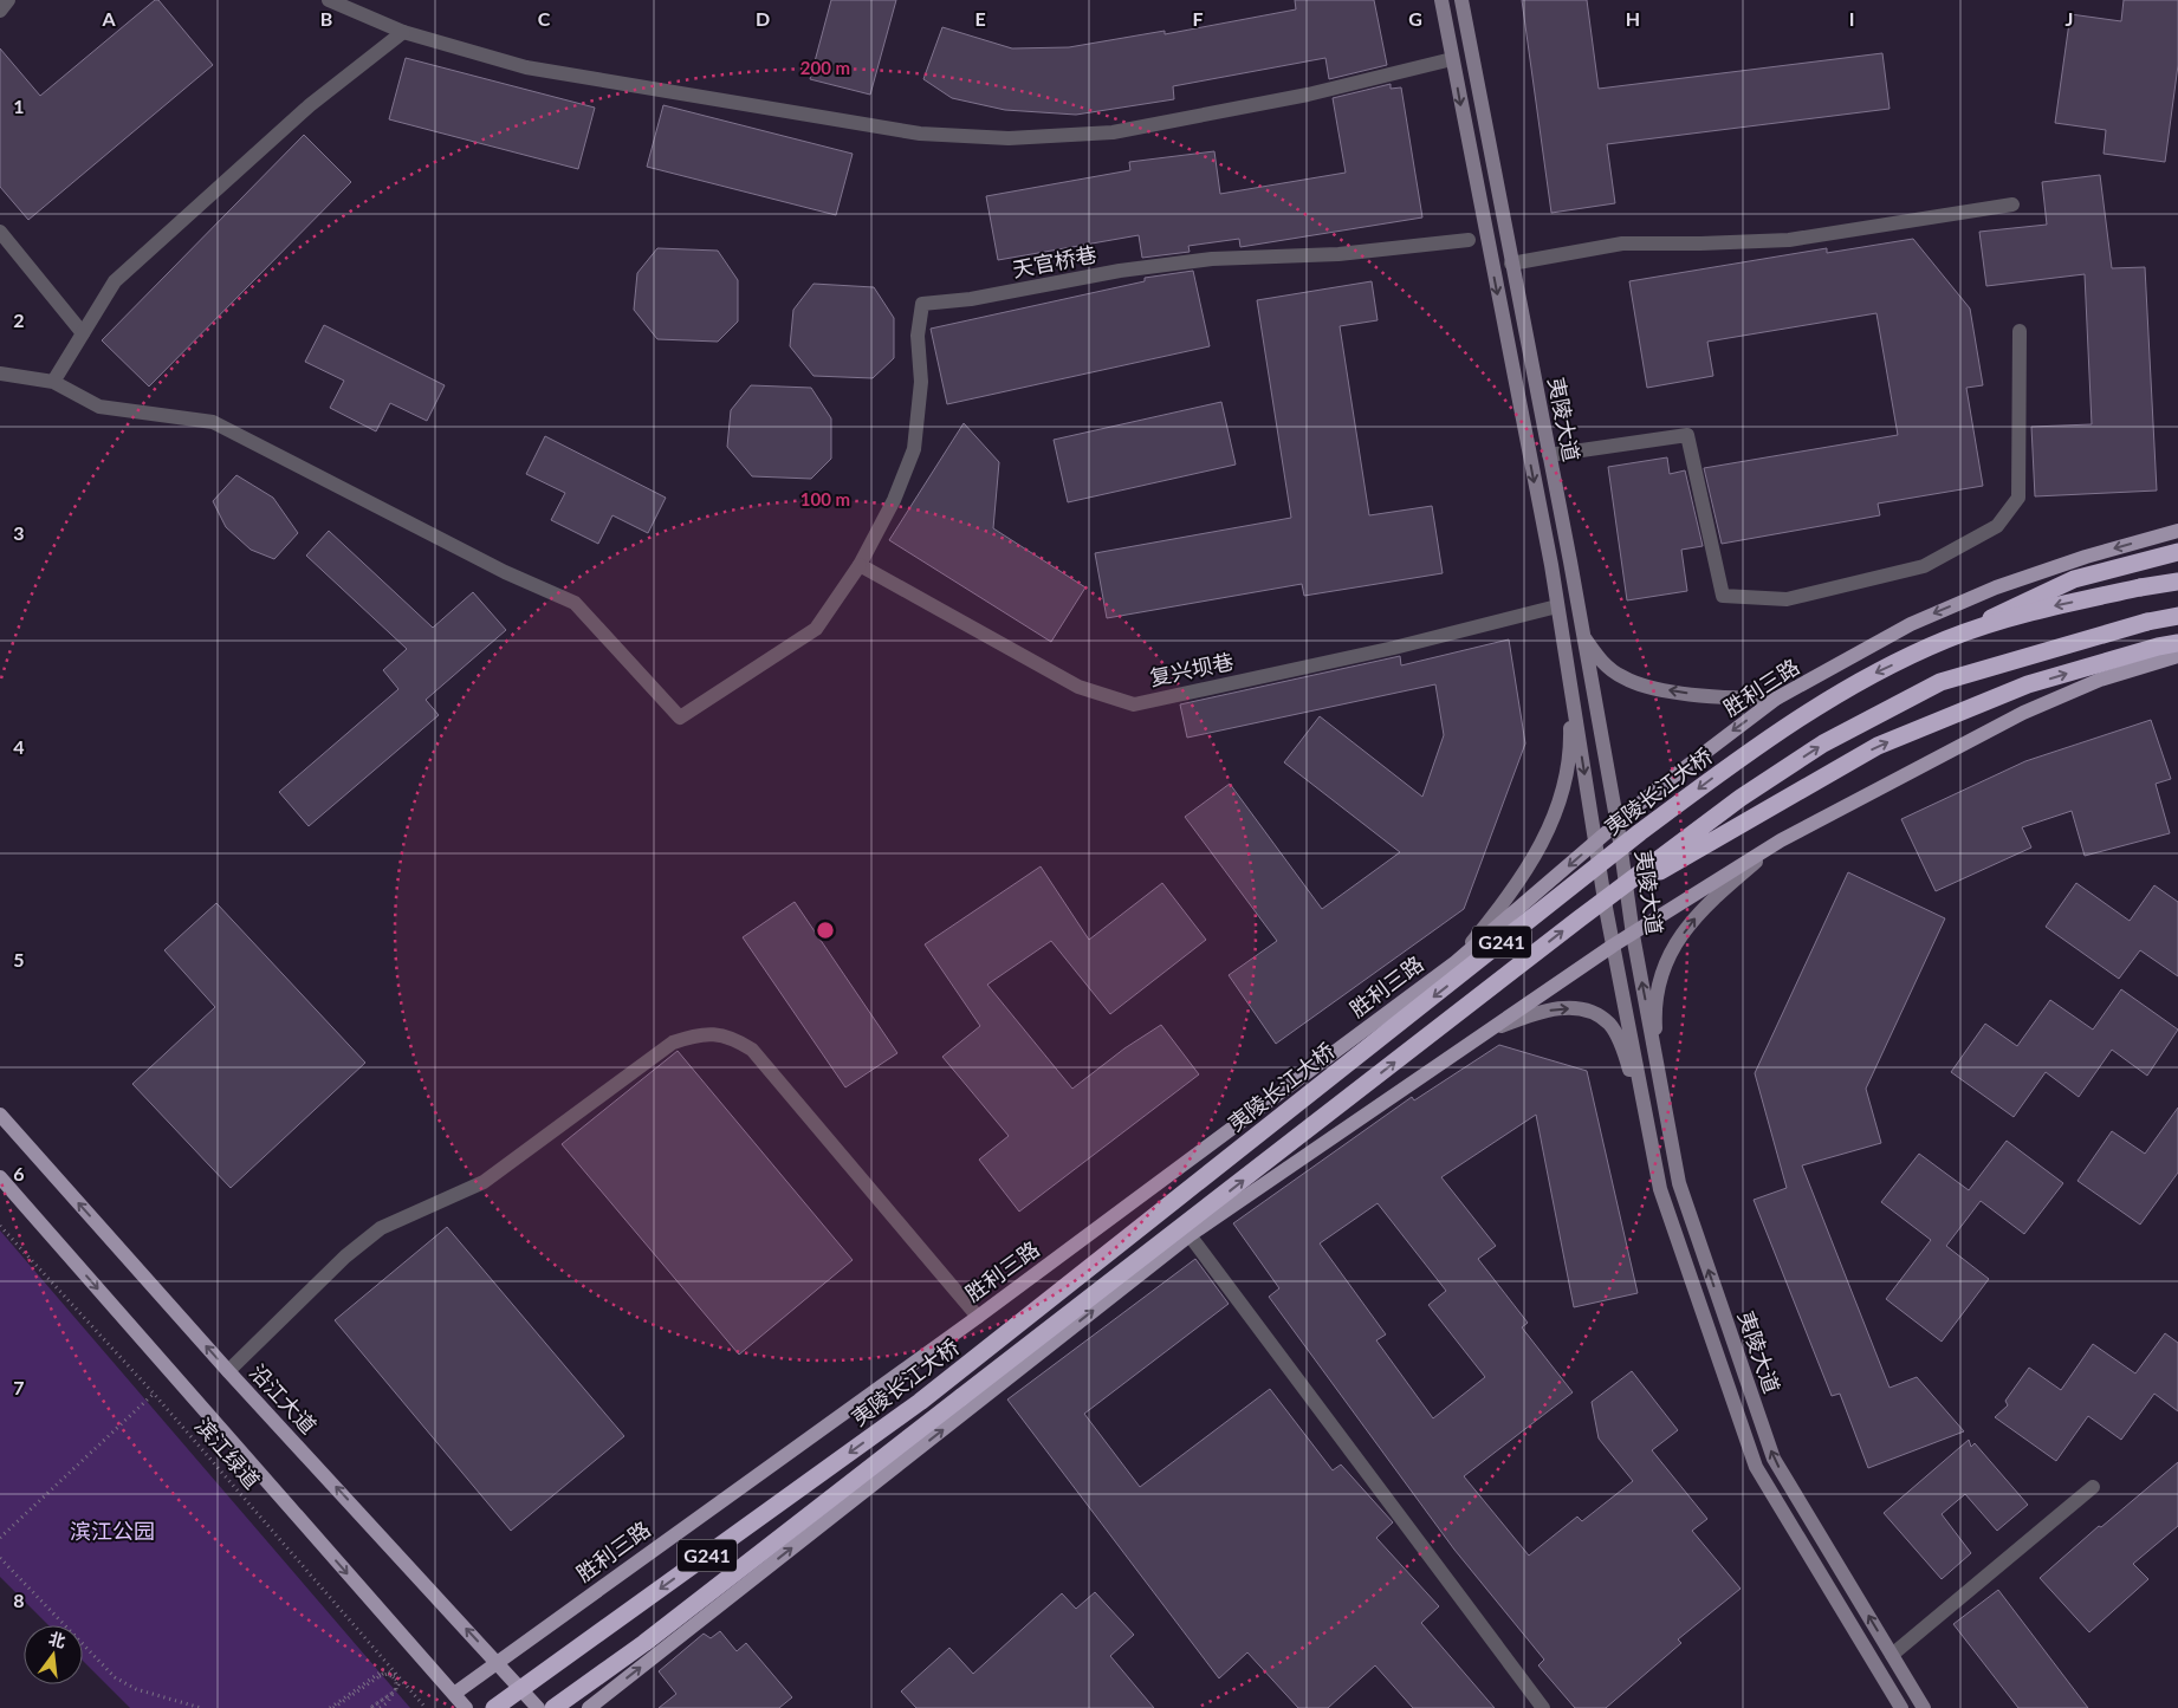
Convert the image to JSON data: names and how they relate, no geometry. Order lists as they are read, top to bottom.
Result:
{
  "streets": {
    "highway": ["夷陵长江大桥", "G241"],
    "main road": ["夷陵大道", "胜利三路", "沿江大道"],
    "street": ["天官桥巷", "复兴坝巷"],
    "path": ["滨江绿道"]
  },
  "crossings": [
    ["天官桥巷", "复兴坝巷"],
    ["夷陵大道", "复兴坝巷"],
    ["夷陵大道", "胜利三路"],
    ["胜利三路", "沿江大道"]
  ],
  "parks": ["滨江公园"],
  "north": "top",
  "grid": {
    "columns": [
      "A",
      "B",
      "C",
      "D",
      "E",
      "F",
      "G",
      "H",
      "I",
      "J"
    ],
    "rows": [
      "1",
      "2",
      "3",
      "4",
      "5",
      "6",
      "7",
      "8"
    ]
  },
  "rings": ["200 m", "100 m"]
}
